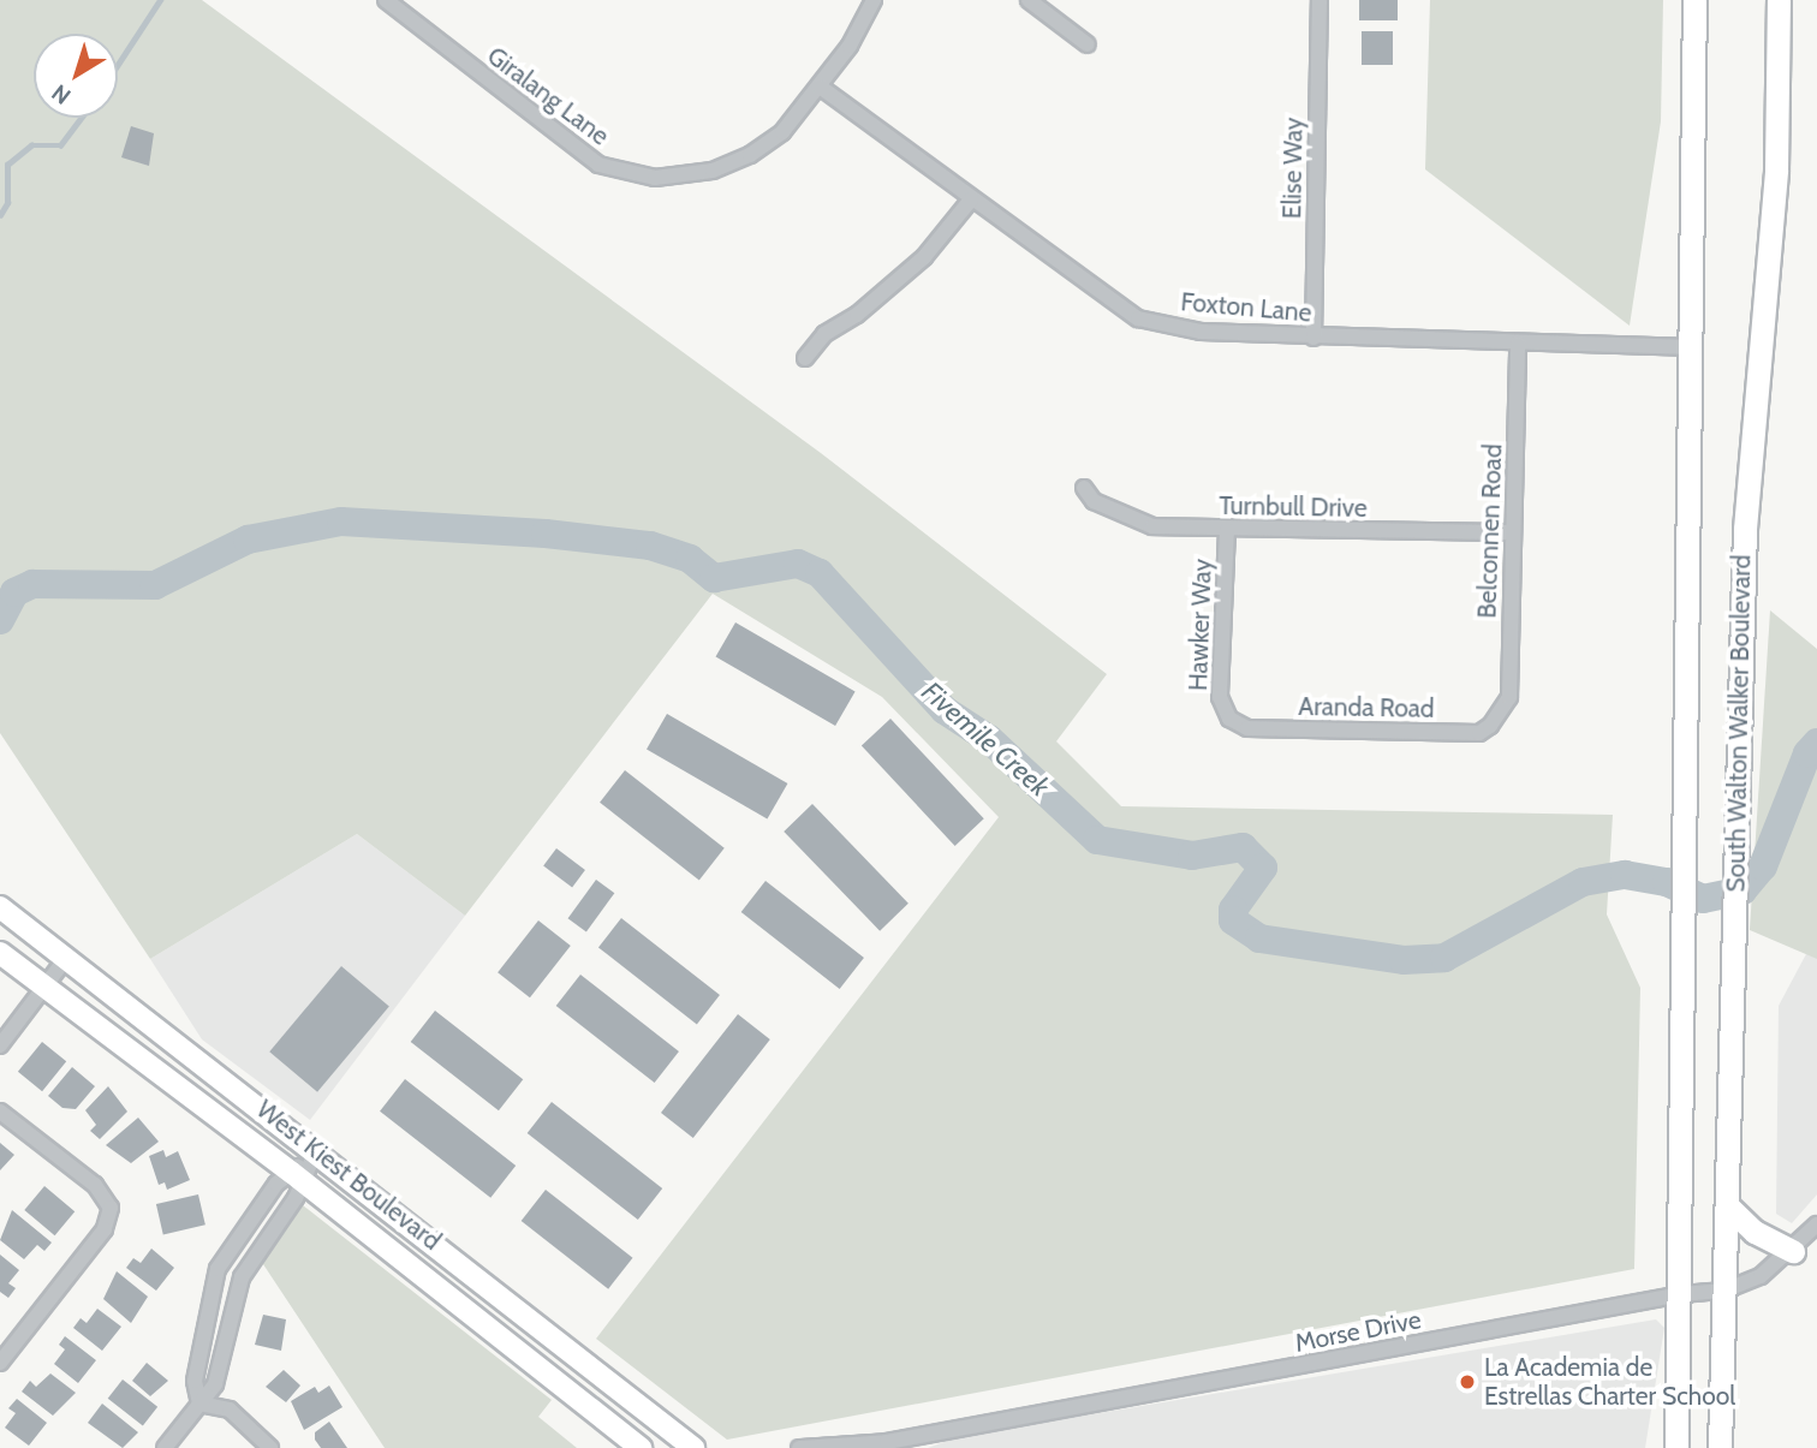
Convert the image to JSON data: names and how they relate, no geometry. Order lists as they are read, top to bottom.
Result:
{
  "streets": {
    "main road": ["South Walton Walker Boulevard", "West Kiest Boulevard"],
    "street": [
      "Giralang Lane",
      "Elise Way",
      "Foxton Lane",
      "Turnbull Drive",
      "Belconnen Road",
      "Hawker Way",
      "Aranda Road",
      "Morse Drive"
    ]
  },
  "crossings": [
    ["Giralang Lane", "Foxton Lane"],
    ["Elise Way", "Foxton Lane"],
    ["Foxton Lane", "Belconnen Road"],
    ["Foxton Lane", "South Walton Walker Boulevard"],
    ["Turnbull Drive", "Belconnen Road"],
    ["Turnbull Drive", "Hawker Way"],
    ["Belconnen Road", "Aranda Road"],
    ["Hawker Way", "Aranda Road"],
    ["South Walton Walker Boulevard", "Morse Drive"]
  ],
  "water": ["Fivemile Creek"],
  "places": ["La Academia de Estrellas Charter School"],
  "north": "bottom left"
}
